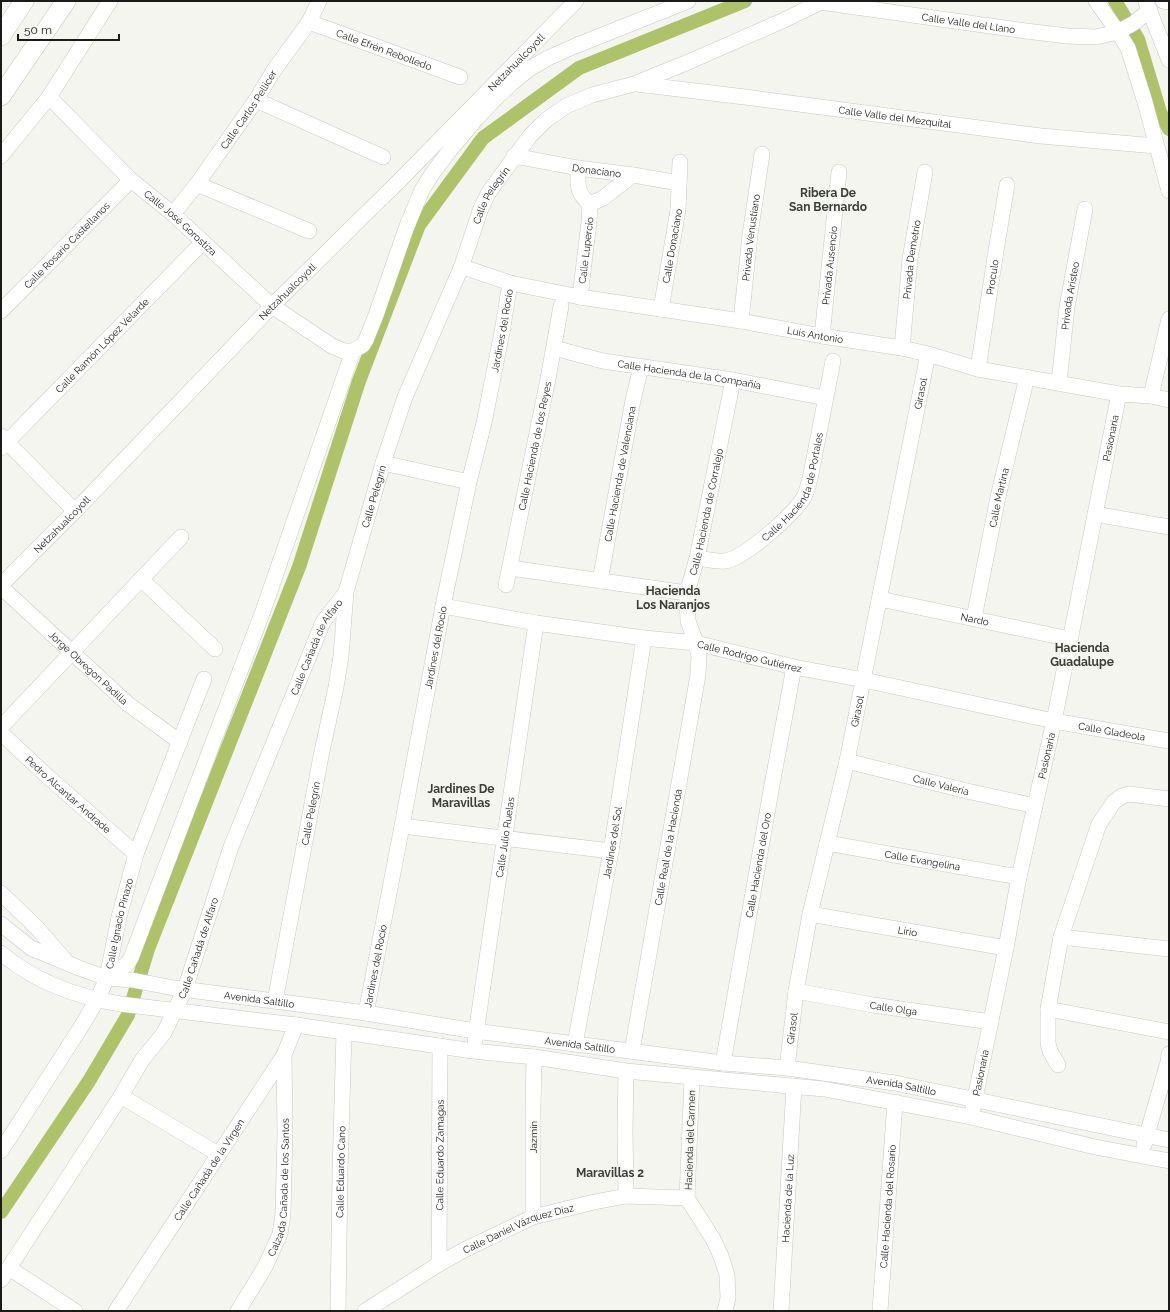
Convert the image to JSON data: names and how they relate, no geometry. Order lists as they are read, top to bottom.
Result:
{
  "streets": {
    "street": [
      "Calle Valle del Llano",
      "Calle Efrén Rebolledo",
      "Netzahualcoyotl",
      "Calle Carlos Pellicer",
      "Calle Valle del Mezquital",
      "Donaciano",
      "Calle Pelegrín",
      "Calle José Gorostiza",
      "Privada Venustiano",
      "Calle Rosario Castellanos",
      "Calle Donaciano",
      "Calle Lupercio",
      "Privada Demetrio",
      "Privada Ausencio",
      "Proculo",
      "Privada Aristeo",
      "Jardines del Rocío",
      "Luis Antonio",
      "Calle Ramón López Velarde",
      "Calle Hacienda de la Compañía",
      "Girasol",
      "Pasionaria",
      "Calle Hacienda de los Reyes",
      "Calle Hacienda de Valenciana",
      "Calle Hacienda de Portales",
      "Calle Martina",
      "Calle Hacienda de Corralejo",
      "Nardo",
      "Calle Cañadá de Alfaro",
      "Calle Rodrigo Gutiérrez",
      "Jorge Obregon Padilla",
      "Calle Gladeola",
      "Calle Valeria",
      "Pedro Alcantar Andrade",
      "Calle Julio Ruelas",
      "Jardines del Sol",
      "Calle Real de la Hacienda",
      "Calle Evangelina",
      "Calle Hacienda del Oro",
      "Calle Ignacio Pinazo",
      "Lirio",
      "Avenida Saltillo",
      "Calle Olga",
      "Jazmín",
      "Hacienda del Carmen",
      "Calle Eduardo Zamagas",
      "Calle Cañadá de la Virgen",
      "Calle Eduardo Cano",
      "Calzada Cañada de los Santos",
      "Hacienda de la Luz",
      "Calle Hacienda del Rosario",
      "Calle Daniel Vázquez Díaz"
    ]
  },
  "crossings": [
    ["Calle Efrén Rebolledo", "Calle Carlos Pellicer"],
    ["Netzahualcoyotl", "Calle José Gorostiza"],
    ["Netzahualcoyotl", "Jorge Obregon Padilla"],
    ["Calle Carlos Pellicer", "Calle José Gorostiza"],
    ["Calle Valle del Mezquital", "Calle Pelegrín"],
    ["Donaciano", "Calle Pelegrín"],
    ["Donaciano", "Calle Donaciano"],
    ["Calle Pelegrín", "Luis Antonio"],
    ["Calle Pelegrín", "Calle Cañadá de Alfaro"],
    ["Calle Pelegrín", "Avenida Saltillo"],
    ["Calle José Gorostiza", "Calle Rosario Castellanos"],
    ["Calle José Gorostiza", "Calle Ramón López Velarde"],
    ["Privada Venustiano", "Luis Antonio"],
    ["Calle Donaciano", "Luis Antonio"],
    ["Calle Lupercio", "Luis Antonio"],
    ["Privada Demetrio", "Luis Antonio"],
    ["Privada Ausencio", "Luis Antonio"],
    ["Proculo", "Luis Antonio"],
    ["Privada Aristeo", "Luis Antonio"],
    ["Jardines del Rocío", "Luis Antonio"],
    ["Jardines del Rocío", "Calle Rodrigo Gutiérrez"],
    ["Jardines del Rocío", "Avenida Saltillo"],
    ["Luis Antonio", "Girasol"],
    ["Luis Antonio", "Pasionaria"],
    ["Luis Antonio", "Calle Martina"],
    ["Calle Hacienda de la Compañía", "Calle Hacienda de los Reyes"],
    ["Calle Hacienda de la Compañía", "Calle Hacienda de Valenciana"],
    ["Calle Hacienda de la Compañía", "Calle Hacienda de Portales"],
    ["Calle Hacienda de la Compañía", "Calle Hacienda de Corralejo"],
    ["Girasol", "Nardo"],
    ["Girasol", "Calle Rodrigo Gutiérrez"],
    ["Girasol", "Calle Valeria"],
    ["Girasol", "Calle Evangelina"],
    ["Girasol", "Lirio"],
    ["Girasol", "Avenida Saltillo"],
    ["Girasol", "Calle Olga"],
    ["Pasionaria", "Nardo"],
    ["Pasionaria", "Calle Rodrigo Gutiérrez"],
    ["Pasionaria", "Calle Gladeola"],
    ["Pasionaria", "Calle Valeria"],
    ["Pasionaria", "Calle Evangelina"],
    ["Pasionaria", "Lirio"],
    ["Pasionaria", "Avenida Saltillo"],
    ["Pasionaria", "Calle Olga"],
    ["Calle Hacienda de Portales", "Calle Hacienda de Corralejo"],
    ["Calle Martina", "Nardo"],
    ["Calle Hacienda de Corralejo", "Calle Rodrigo Gutiérrez"],
    ["Calle Hacienda de Corralejo", "Calle Real de la Hacienda"],
    ["Calle Cañadá de Alfaro", "Avenida Saltillo"],
    ["Calle Rodrigo Gutiérrez", "Calle Gladeola"],
    ["Calle Rodrigo Gutiérrez", "Calle Julio Ruelas"],
    ["Calle Rodrigo Gutiérrez", "Jardines del Sol"],
    ["Calle Rodrigo Gutiérrez", "Calle Real de la Hacienda"],
    ["Calle Rodrigo Gutiérrez", "Calle Hacienda del Oro"],
    ["Jorge Obregon Padilla", "Calle Ignacio Pinazo"],
    ["Pedro Alcantar Andrade", "Calle Ignacio Pinazo"],
    ["Calle Julio Ruelas", "Avenida Saltillo"],
    ["Jardines del Sol", "Avenida Saltillo"],
    ["Calle Real de la Hacienda", "Avenida Saltillo"],
    ["Calle Hacienda del Oro", "Avenida Saltillo"],
    ["Calle Ignacio Pinazo", "Avenida Saltillo"],
    ["Avenida Saltillo", "Jazmín"],
    ["Avenida Saltillo", "Hacienda del Carmen"],
    ["Avenida Saltillo", "Calle Eduardo Zamagas"],
    ["Avenida Saltillo", "Calle Cañadá de la Virgen"],
    ["Avenida Saltillo", "Calle Eduardo Cano"],
    ["Avenida Saltillo", "Hacienda de la Luz"],
    ["Avenida Saltillo", "Calle Hacienda del Rosario"],
    ["Jazmín", "Calle Daniel Vázquez Díaz"],
    ["Hacienda del Carmen", "Calle Daniel Vázquez Díaz"],
    ["Calle Eduardo Zamagas", "Calle Daniel Vázquez Díaz"],
    ["Calle Cañadá de la Virgen", "Calzada Cañada de los Santos"]
  ],
  "districts": [
    "Ribera De San Bernardo",
    "Hacienda Los Naranjos",
    "Hacienda Guadalupe",
    "Jardines De Maravillas",
    "Maravillas 2"
  ],
  "scale_bar": "50 m"
}
